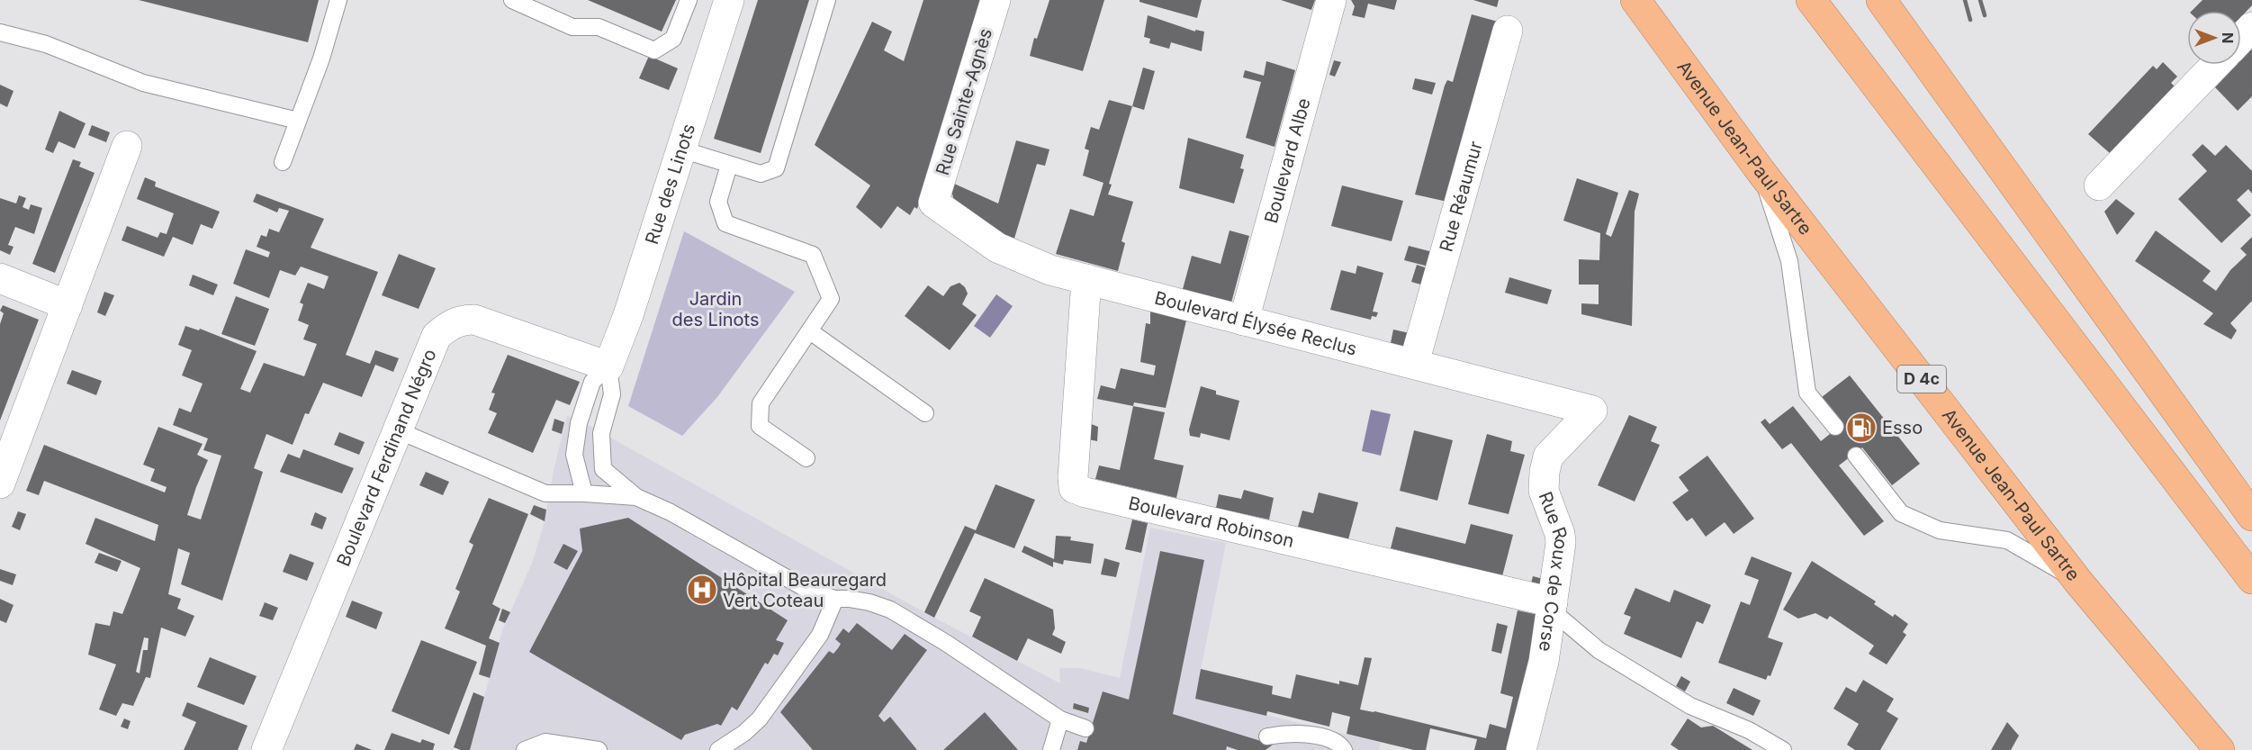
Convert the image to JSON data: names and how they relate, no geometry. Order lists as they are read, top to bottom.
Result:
{
  "streets": {
    "highway": ["Avenue Jean-Paul Sartre", "D 4c"],
    "street": [
      "Rue Sainte-Agnès",
      "Boulevard Albe",
      "Rue des Linots",
      "Rue Réaumur",
      "Boulevard Élysée Reclus",
      "Boulevard Ferdinand Négro",
      "Boulevard Robinson",
      "Rue Roux de Corse"
    ]
  },
  "crossings": [
    ["Rue Sainte-Agnès", "Boulevard Élysée Reclus"],
    ["Boulevard Albe", "Boulevard Élysée Reclus"],
    ["Rue des Linots", "Boulevard Ferdinand Négro"],
    ["Rue Réaumur", "Boulevard Élysée Reclus"],
    ["Boulevard Élysée Reclus", "Boulevard Robinson"],
    ["Boulevard Élysée Reclus", "Rue Roux de Corse"],
    ["Boulevard Robinson", "Rue Roux de Corse"]
  ],
  "parks": ["Jardin des Linots"],
  "places": {
    "fuel station": ["Esso"],
    "hospital": ["Hôpital Beauregard Vert Coteau"]
  },
  "north": "right"
}
